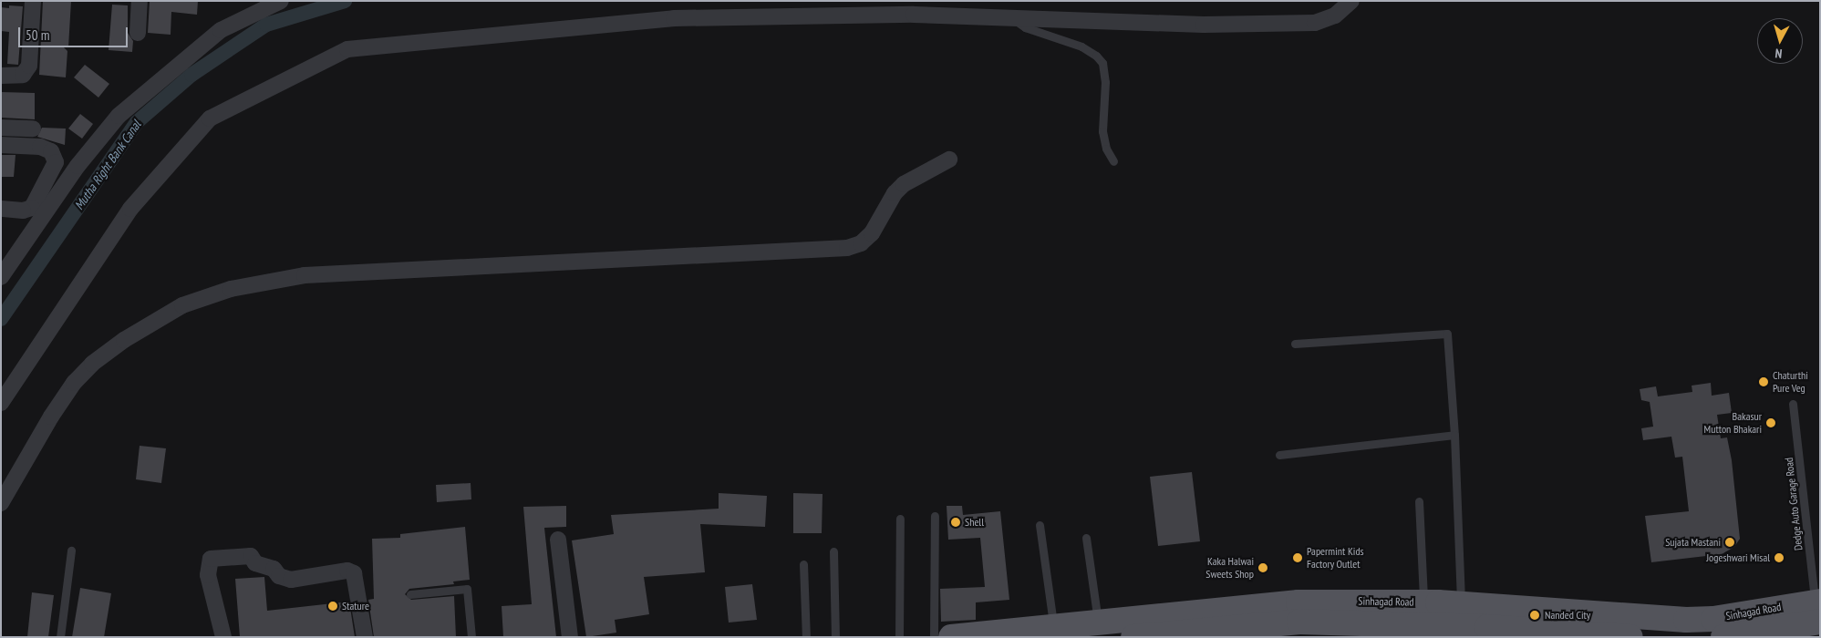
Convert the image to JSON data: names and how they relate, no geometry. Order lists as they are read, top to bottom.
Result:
{
  "streets": {
    "main road": ["Sinhagad Road"],
    "lane": ["Dedge Auto Garage Road"]
  },
  "crossings": [
    ["Dedge Auto Garage Road", "Sinhagad Road"]
  ],
  "water": ["Mutha Right Bank Canal"],
  "places": [
    "Chaturthi Pure Veg",
    "Bakasur Mutton Bhakari",
    "Shell",
    "Sujata Mastani",
    "Papermint Kids Factory Outlet",
    "Jogeshwari Misal",
    "Kaka Halwai Sweets Shop",
    "Stature",
    "Nanded City"
  ],
  "scale_bar": "50 m",
  "north": "bottom"
}
